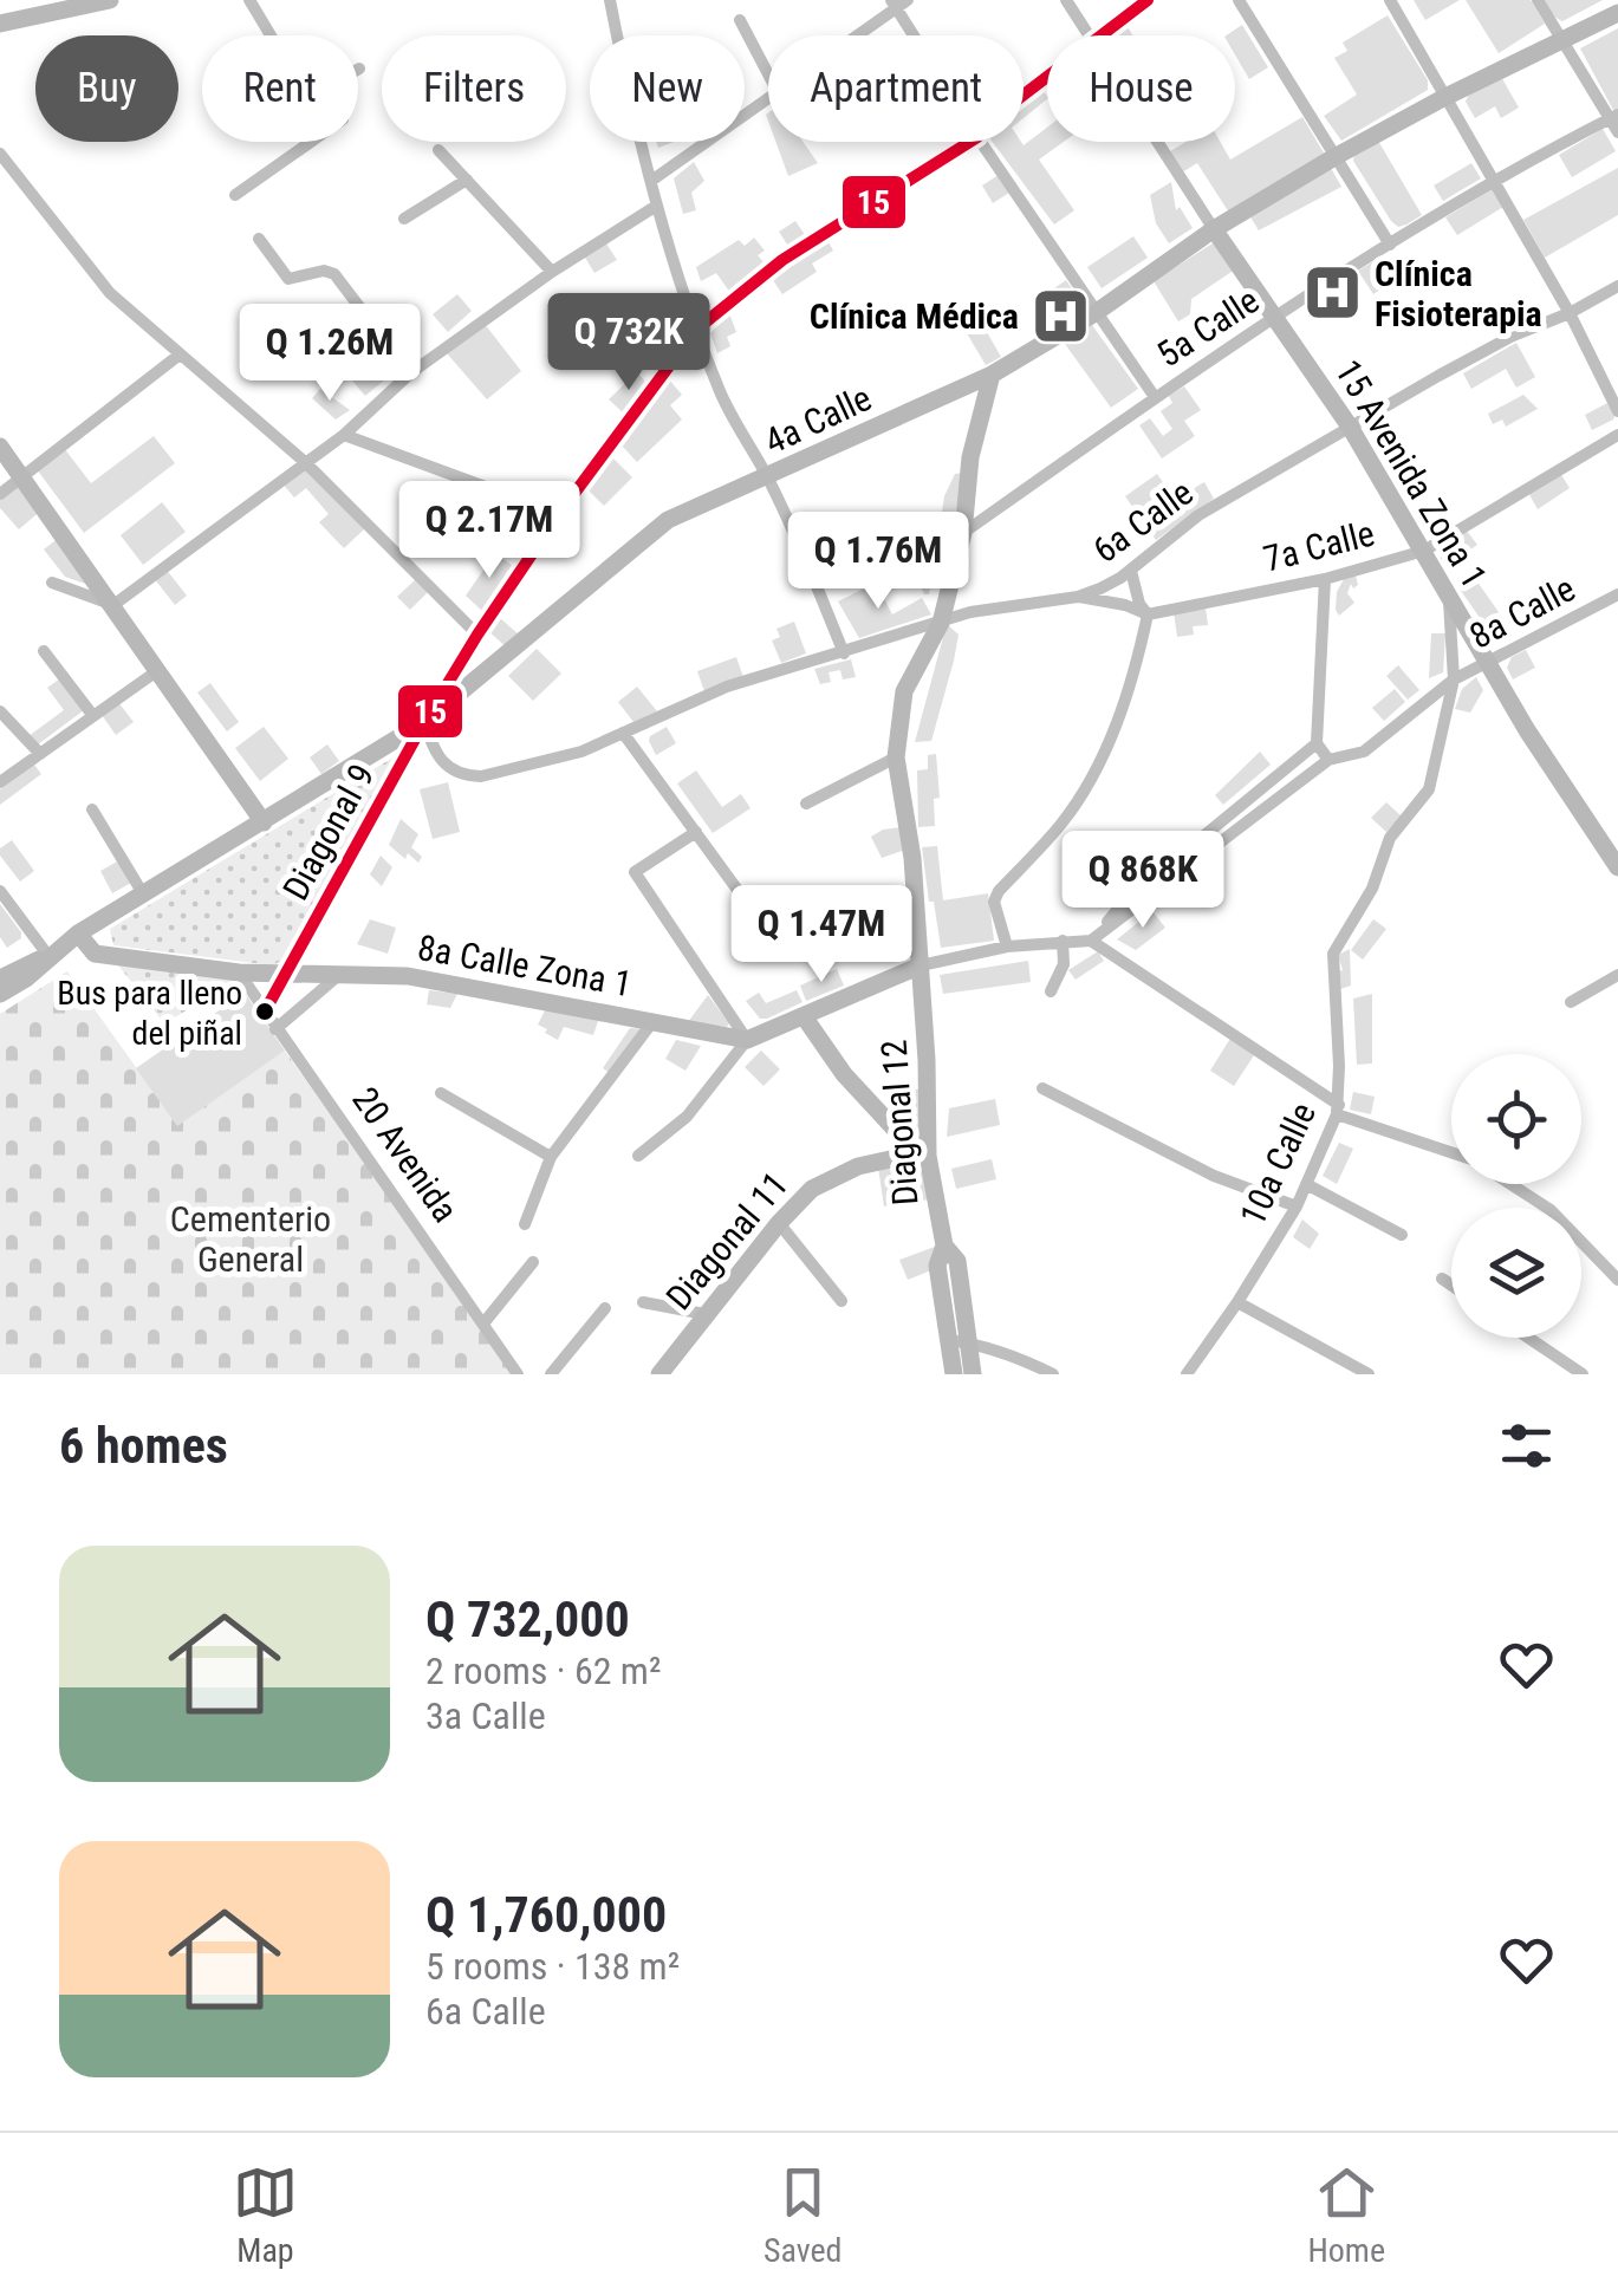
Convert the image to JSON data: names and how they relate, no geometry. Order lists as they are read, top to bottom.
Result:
{
  "streets": {
    "main road": [
      "4a Calle",
      "15 Avenida Zona 1",
      "Diagonal 9",
      "8a Calle Zona 1",
      "Diagonal 12",
      "Diagonal 11"
    ],
    "street": [
      "5a Calle",
      "6a Calle",
      "7a Calle",
      "8a Calle",
      "20 Avenida",
      "10a Calle"
    ]
  },
  "crossings": [
    ["5a Calle", "15 Avenida Zona 1"],
    ["5a Calle", "Diagonal 12"],
    ["4a Calle", "15 Avenida Zona 1"],
    ["4a Calle", "6a Calle"],
    ["4a Calle", "Diagonal 9"],
    ["4a Calle", "8a Calle Zona 1"],
    ["4a Calle", "Diagonal 12"],
    ["15 Avenida Zona 1", "6a Calle"],
    ["15 Avenida Zona 1", "7a Calle"],
    ["15 Avenida Zona 1", "8a Calle"],
    ["6a Calle", "7a Calle"],
    ["6a Calle", "Diagonal 9"],
    ["6a Calle", "Diagonal 12"],
    ["8a Calle", "10a Calle"],
    ["Diagonal 9", "8a Calle Zona 1"],
    ["Diagonal 9", "20 Avenida"],
    ["8a Calle Zona 1", "20 Avenida"],
    ["Diagonal 12", "Diagonal 11"]
  ],
  "parks": ["Cementerio General"],
  "places": {
    "hospital": ["Clínica Fisioterapia", "Clínica Médica"],
    "other": ["Bus para lleno del piñal"]
  },
  "lines": ["transit line 15"],
  "page": {
    "chip": [
      "Buy",
      "Rent",
      "Filters",
      "New",
      "Apartment",
      "House"
    ],
    "price": [
      "Q 732K",
      "Q 1.26M",
      "Q 2.17M",
      "Q 1.76M",
      "Q 868K",
      "Q 1.47M"
    ],
    "heading": "6 homes",
    "list": [
      {
        "name": "Q 732,000",
        "note": "2 rooms · 62 m² · 3a Calle"
      },
      {
        "name": "Q 1,760,000",
        "note": "5 rooms · 138 m² · 6a Calle"
      }
    ],
    "tabs": ["Map", "Saved", "Home"]
  }
}
